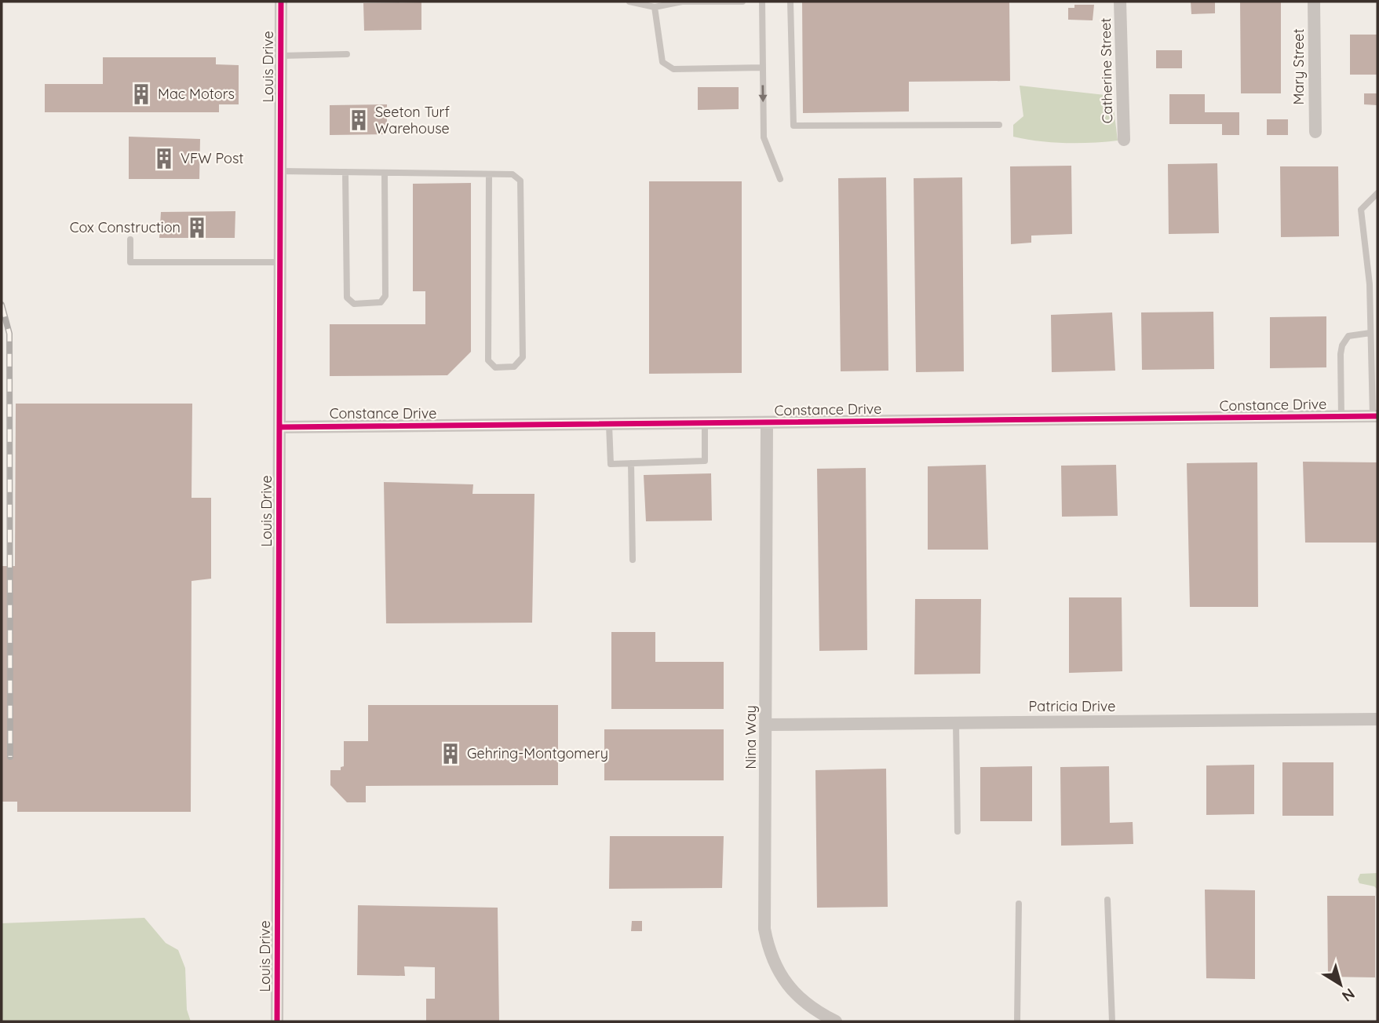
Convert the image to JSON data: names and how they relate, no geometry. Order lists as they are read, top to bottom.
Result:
{
  "streets": {
    "street": [
      "Louis Drive",
      "Mary Street",
      "Catherine Street",
      "Constance Drive",
      "Patricia Drive",
      "Nina Way"
    ]
  },
  "crossings": [
    ["Louis Drive", "Constance Drive"],
    ["Constance Drive", "Nina Way"],
    ["Patricia Drive", "Nina Way"]
  ],
  "places": {
    "building": [
      "Mac Motors",
      "Seeton Turf Warehouse",
      "VFW Post",
      "Cox Construction",
      "Gehring-Montgomery"
    ]
  },
  "north": "bottom right"
}
